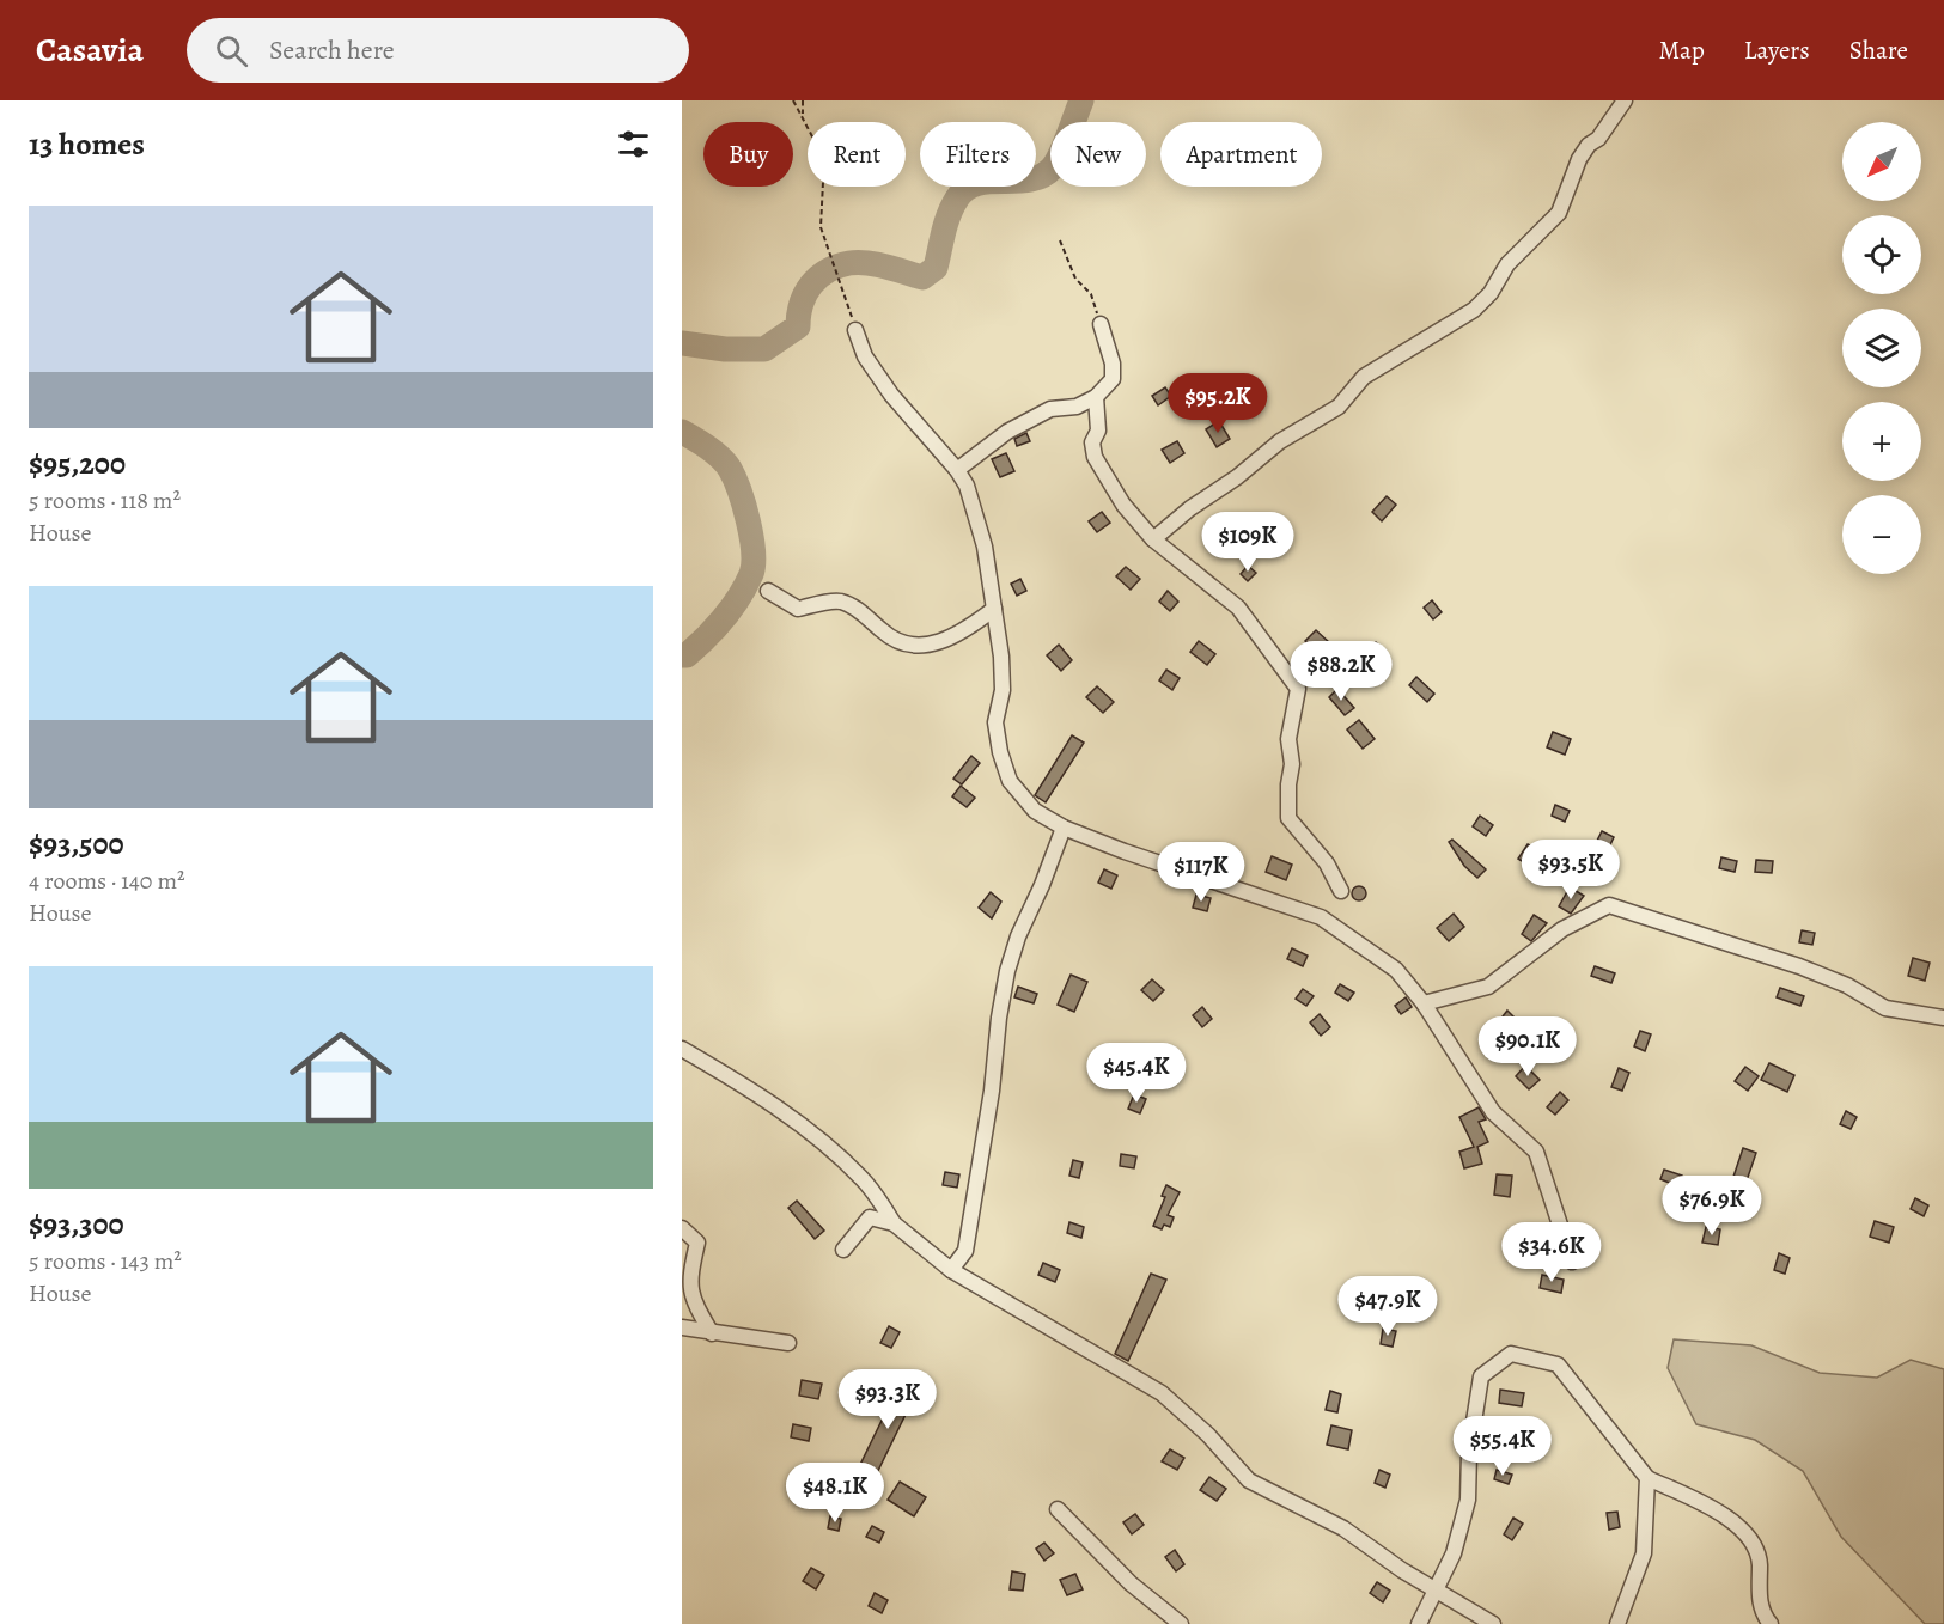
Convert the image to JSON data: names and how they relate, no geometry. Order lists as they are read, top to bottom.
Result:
{
  "north": "bottom left",
  "page": {
    "header": "Casavia",
    "search": "Search here",
    "nav": ["Map", "Layers", "Share"],
    "heading": "13 homes",
    "map_buttons": ["+", "−"],
    "chip": [
      "Buy",
      "Rent",
      "Filters",
      "New",
      "Apartment"
    ],
    "list": [
      {
        "name": "$95,200",
        "note": "5 rooms · 118 m² · House"
      },
      {
        "name": "$93,500",
        "note": "4 rooms · 140 m² · House"
      },
      {
        "name": "$93,300",
        "note": "5 rooms · 143 m² · House"
      }
    ],
    "price": [
      "$95.2K",
      "$109K",
      "$88.2K",
      "$93.5K",
      "$117K",
      "$90.1K",
      "$45.4K",
      "$76.9K",
      "$34.6K",
      "$47.9K",
      "$93.3K",
      "$55.4K",
      "$48.1K"
    ]
  }
}
